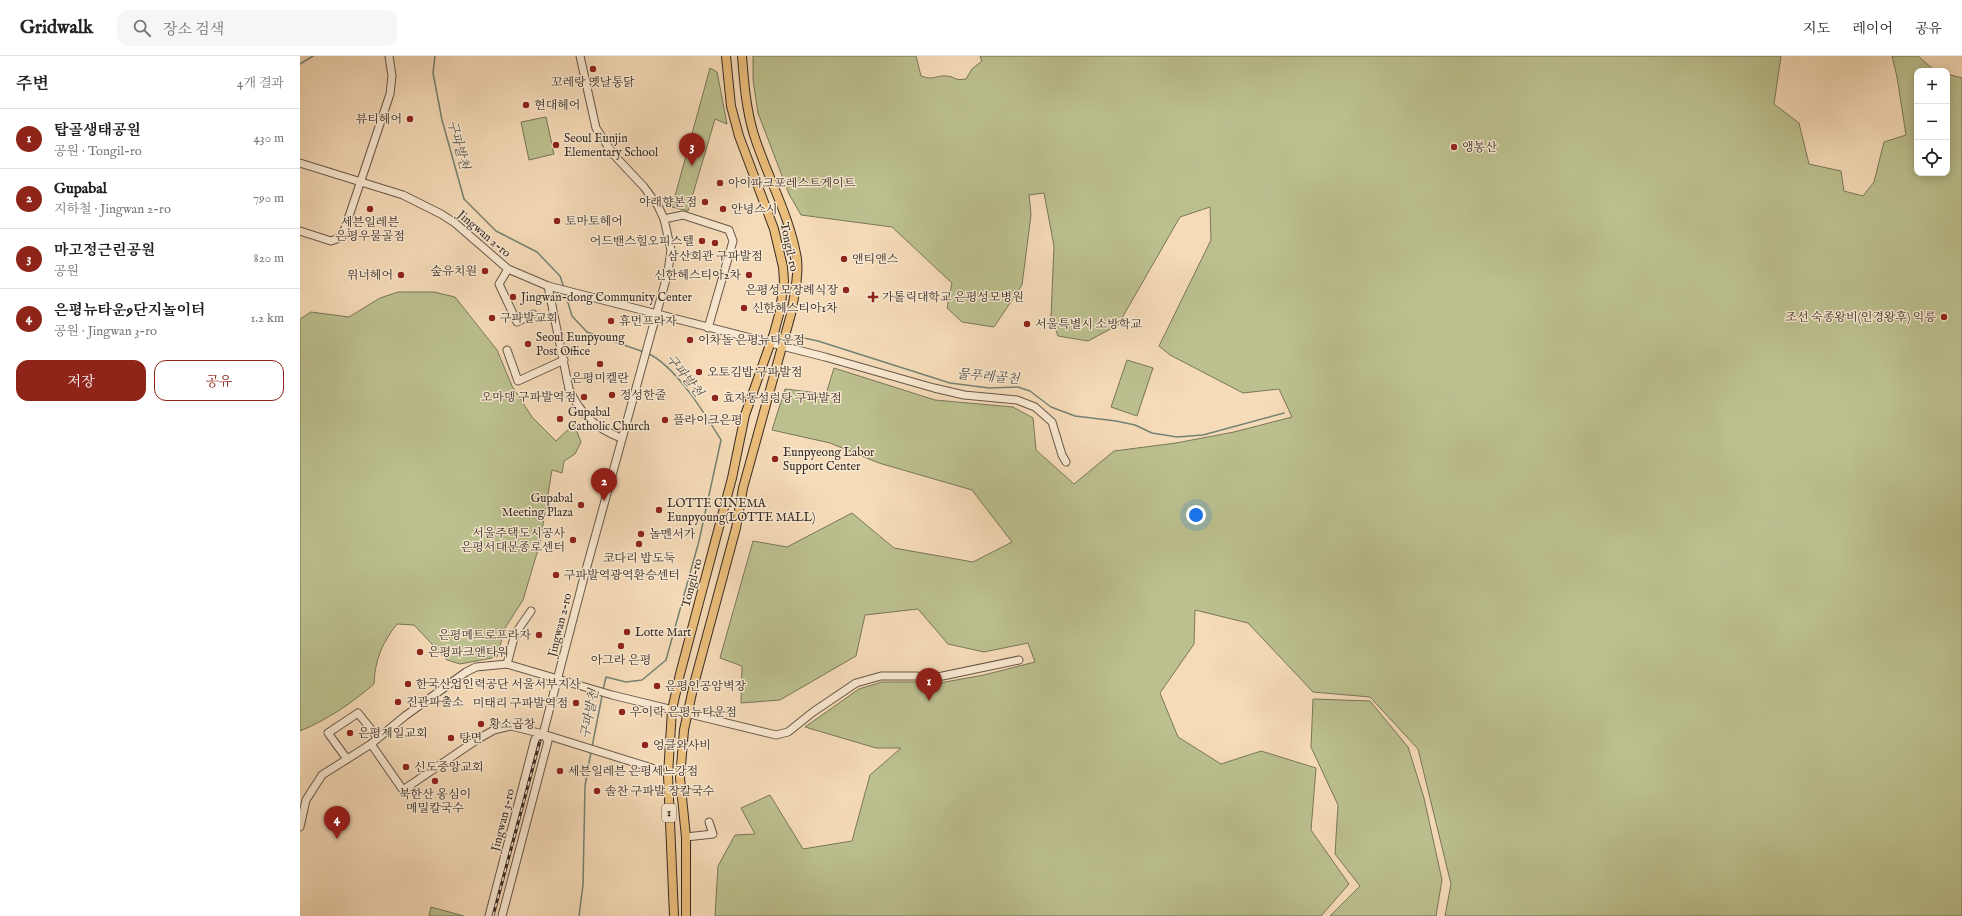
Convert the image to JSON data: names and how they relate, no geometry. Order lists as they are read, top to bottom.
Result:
{
  "streets": {
    "main road": ["Tongil-ro", "1"],
    "street": ["Jingwan 2-ro", "Jingwan 3-ro"]
  },
  "crossings": [
    ["Jingwan 2-ro", "Jingwan 3-ro"]
  ],
  "water": ["구파발천", "물푸레골천"],
  "places": {
    "other": [
      "꼬레랑 옛날통닭",
      "현대헤어",
      "뷰티헤어",
      "Seoul Eunjin Elementary School",
      "앵봉산",
      "아이파크포레스트게이트",
      "야래향본점",
      "세븐일레븐 은평우물골점",
      "안녕스시",
      "토마토헤어",
      "어드밴스힐오피스텔",
      "삼산회관 구파발점",
      "앤티앤스",
      "숲유치원",
      "위너헤어",
      "신한헤스티아2차",
      "은평성모장례식장",
      "Jingwan-dong Community Center",
      "신한헤스티아1차",
      "조선 숙종왕비(인경왕후) 익릉",
      "구파발교회",
      "휴먼프라자",
      "서울특별시 소방학교",
      "이차돌 은평뉴타운점",
      "Seoul Eunpyoung Post Office",
      "은평미켈란",
      "오토김밥 구파발점",
      "정성한줄",
      "오마뎅 구파발역점",
      "효자동설렁탕 구파발점",
      "Gupabal Catholic Church",
      "플라이크은평",
      "Eunpyeong Labor Support Center",
      "Gupabal Meeting Plaza",
      "LOTTE CINEMA Eunpyoung(LOTTE MALL)",
      "놀멘서가",
      "서울주택도시공사 은평서대문종로센터",
      "코다리 밥도둑",
      "구파발역광역환승센터",
      "Lotte Mart",
      "은평메트로프라자",
      "아그라 은평",
      "은평파크앤타워",
      "한국산업인력공단 서울서부지사",
      "은평인공암벽장",
      "진관파출소",
      "미태리 구파발역점",
      "우이락 은평뉴타운점",
      "황소곱창",
      "은평제일교회",
      "탕면",
      "엉클와사비",
      "신도중앙교회",
      "세븐일레븐 은평세느강점",
      "북한산 옹심이 메밀칼국수",
      "솔찬 구파발 장칼국수"
    ],
    "health": ["가톨릭대학교 은평성모병원"]
  },
  "page": {
    "header": "Gridwalk",
    "search": "장소 검색",
    "nav": ["지도", "레이어", "공유"],
    "heading": ["주변", "4개 결과"],
    "map_buttons": ["+", "−"],
    "list": [
      {
        "mark": "1",
        "name": "탑골생태공원",
        "note": "공원 · Tongil-ro",
        "value": "430 m"
      },
      {
        "mark": "2",
        "name": "Gupabal",
        "note": "지하철 · Jingwan 2-ro",
        "value": "790 m"
      },
      {
        "mark": "3",
        "name": "마고정근린공원",
        "note": "공원",
        "value": "820 m"
      },
      {
        "mark": "4",
        "name": "은평뉴타운9단지놀이터",
        "note": "공원 · Jingwan 3-ro",
        "value": "1.2 km"
      }
    ],
    "pins": [
      "3",
      "2",
      "1",
      "4"
    ],
    "buttons": ["저장", "공유"]
  }
}
